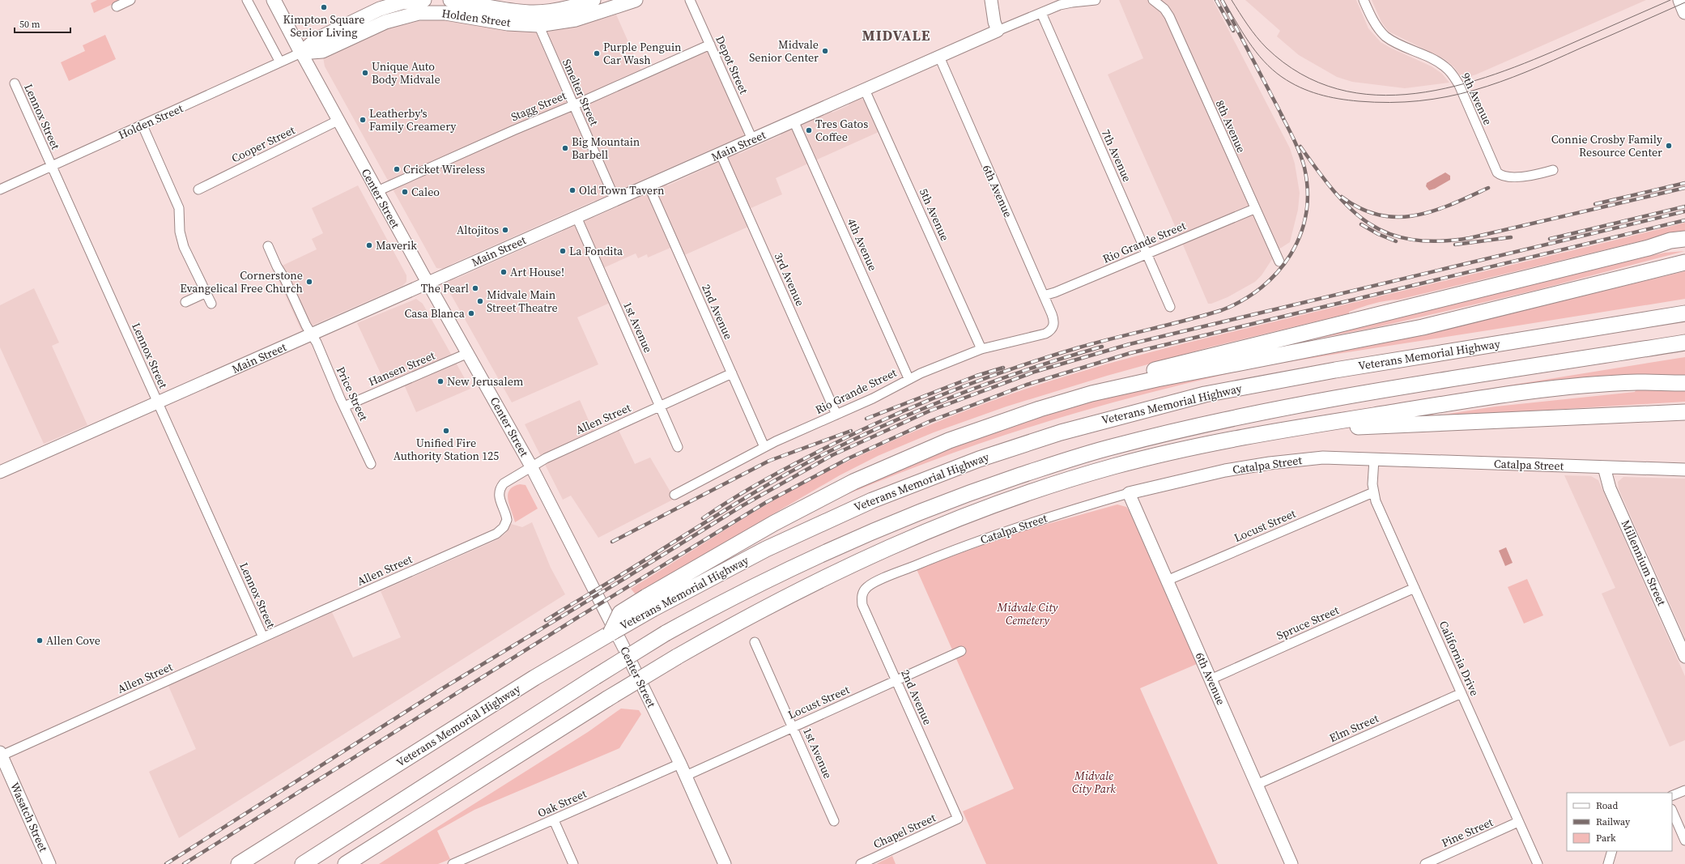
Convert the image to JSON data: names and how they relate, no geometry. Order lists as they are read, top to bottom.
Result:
{
  "streets": {
    "highway": ["Veterans Memorial Highway"],
    "main road": ["Holden Street", "Center Street"],
    "street": [
      "Depot Street",
      "Smelter Street",
      "9th Avenue",
      "Stagg Street",
      "Lennox Street",
      "8th Avenue",
      "Cooper Street",
      "Main Street",
      "7th Avenue",
      "6th Avenue",
      "5th Avenue",
      "Rio Grande Street",
      "4th Avenue",
      "3rd Avenue",
      "2nd Avenue",
      "1st Avenue",
      "Hansen Street",
      "Price Street",
      "Allen Street",
      "Catalpa Street",
      "Locust Street",
      "Millennium Street",
      "Spruce Street",
      "California Drive",
      "Elm Street",
      "Oak Street",
      "Wasatch Street",
      "Chapel Street",
      "Pine Street"
    ]
  },
  "crossings": [
    ["Holden Street", "Smelter Street"],
    ["Holden Street", "Lennox Street"],
    ["Holden Street", "Center Street"],
    ["Depot Street", "Stagg Street"],
    ["Depot Street", "Main Street"],
    ["Smelter Street", "Stagg Street"],
    ["Smelter Street", "Main Street"],
    ["Stagg Street", "Center Street"],
    ["Lennox Street", "Main Street"],
    ["Lennox Street", "Allen Street"],
    ["8th Avenue", "Rio Grande Street"],
    ["Cooper Street", "Center Street"],
    ["Main Street", "7th Avenue"],
    ["Main Street", "6th Avenue"],
    ["Main Street", "Center Street"],
    ["Main Street", "5th Avenue"],
    ["Main Street", "4th Avenue"],
    ["Main Street", "3rd Avenue"],
    ["Main Street", "2nd Avenue"],
    ["Main Street", "1st Avenue"],
    ["Main Street", "Price Street"],
    ["7th Avenue", "Rio Grande Street"],
    ["6th Avenue", "Rio Grande Street"],
    ["6th Avenue", "Catalpa Street"],
    ["6th Avenue", "Locust Street"],
    ["6th Avenue", "Spruce Street"],
    ["6th Avenue", "Elm Street"],
    ["Center Street", "Hansen Street"],
    ["Center Street", "Allen Street"],
    ["Center Street", "Locust Street"],
    ["Center Street", "Oak Street"],
    ["5th Avenue", "Rio Grande Street"],
    ["Rio Grande Street", "4th Avenue"],
    ["Rio Grande Street", "3rd Avenue"],
    ["Rio Grande Street", "2nd Avenue"],
    ["2nd Avenue", "Allen Street"],
    ["2nd Avenue", "Catalpa Street"],
    ["2nd Avenue", "Locust Street"],
    ["2nd Avenue", "Chapel Street"],
    ["1st Avenue", "Allen Street"],
    ["1st Avenue", "Locust Street"],
    ["Hansen Street", "Price Street"],
    ["Allen Street", "Wasatch Street"],
    ["Catalpa Street", "Millennium Street"],
    ["Catalpa Street", "California Drive"],
    ["Locust Street", "California Drive"],
    ["Spruce Street", "California Drive"],
    ["California Drive", "Elm Street"],
    ["California Drive", "Pine Street"]
  ],
  "districts": ["MIDVALE"],
  "parks": ["Midvale City Cemetery", "Midvale City Park"],
  "places": [
    "Kimpton Square Senior Living",
    "Midvale Senior Center",
    "Purple Penguin Car Wash",
    "Unique Auto Body Midvale",
    "Leatherby's Family Creamery",
    "Tres Gatos Coffee",
    "Connie Crosby Family Resource Center",
    "Big Mountain Barbell",
    "Cricket Wireless",
    "Old Town Tavern",
    "Caleo",
    "Altojitos",
    "Maverik",
    "La Fondita",
    "Art House!",
    "Cornerstone Evangelical Free Church",
    "The Pearl",
    "Midvale Main Street Theatre",
    "Casa Blanca",
    "New Jerusalem",
    "Unified Fire Authority Station 125",
    "Allen Cove"
  ],
  "legend": ["Road", "Railway", "Park"],
  "scale_bar": "50 m"
}
